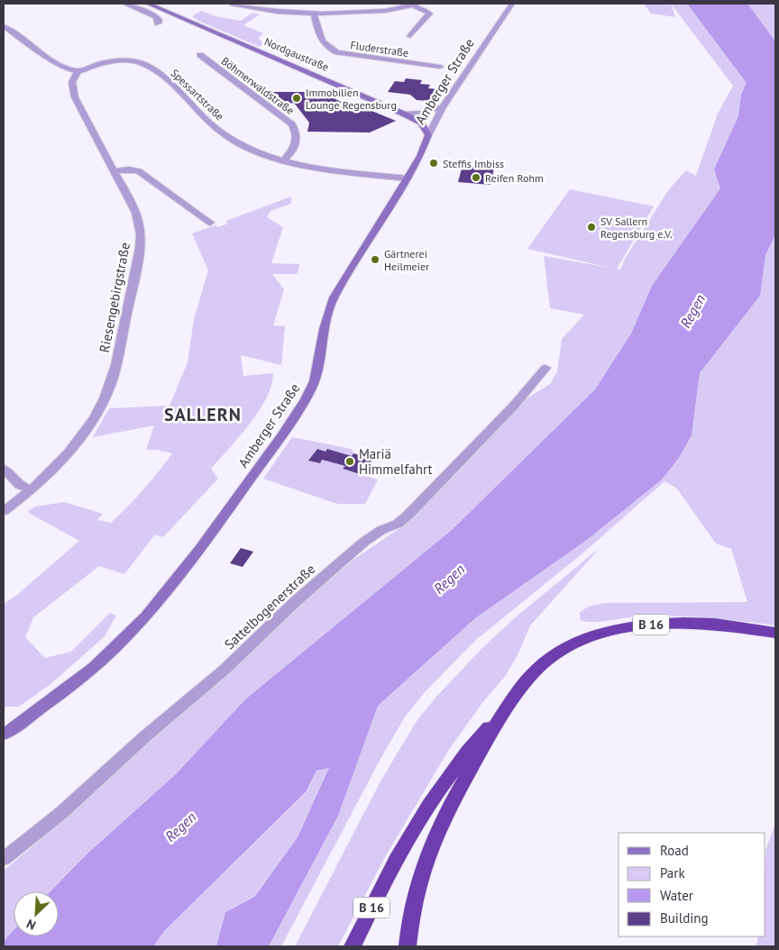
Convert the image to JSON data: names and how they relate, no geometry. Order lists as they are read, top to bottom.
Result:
{
  "streets": {
    "highway": ["B 16"],
    "main road": ["Nordgaustraße", "Amberger Straße"],
    "street": [
      "Fluderstraße",
      "Böhmerwaldstraße",
      "Spessartstraße",
      "Riesengebirgstraße",
      "Sattelbogenerstraße"
    ]
  },
  "crossings": [
    ["Nordgaustraße", "Amberger Straße"],
    ["Amberger Straße", "Spessartstraße"],
    ["Böhmerwaldstraße", "Spessartstraße"],
    ["Spessartstraße", "Riesengebirgstraße"]
  ],
  "districts": ["SALLERN"],
  "water": ["Regen"],
  "places": [
    "Immobilien Lounge Regensburg",
    "Steffis Imbiss",
    "Reifen Rohm",
    "SV Sallern Regensburg e.V.",
    "Gärtnerei Heilmeier",
    "Mariä Himmelfahrt"
  ],
  "legend": [
    "Road",
    "Park",
    "Water",
    "Building"
  ],
  "north": "bottom left"
}
